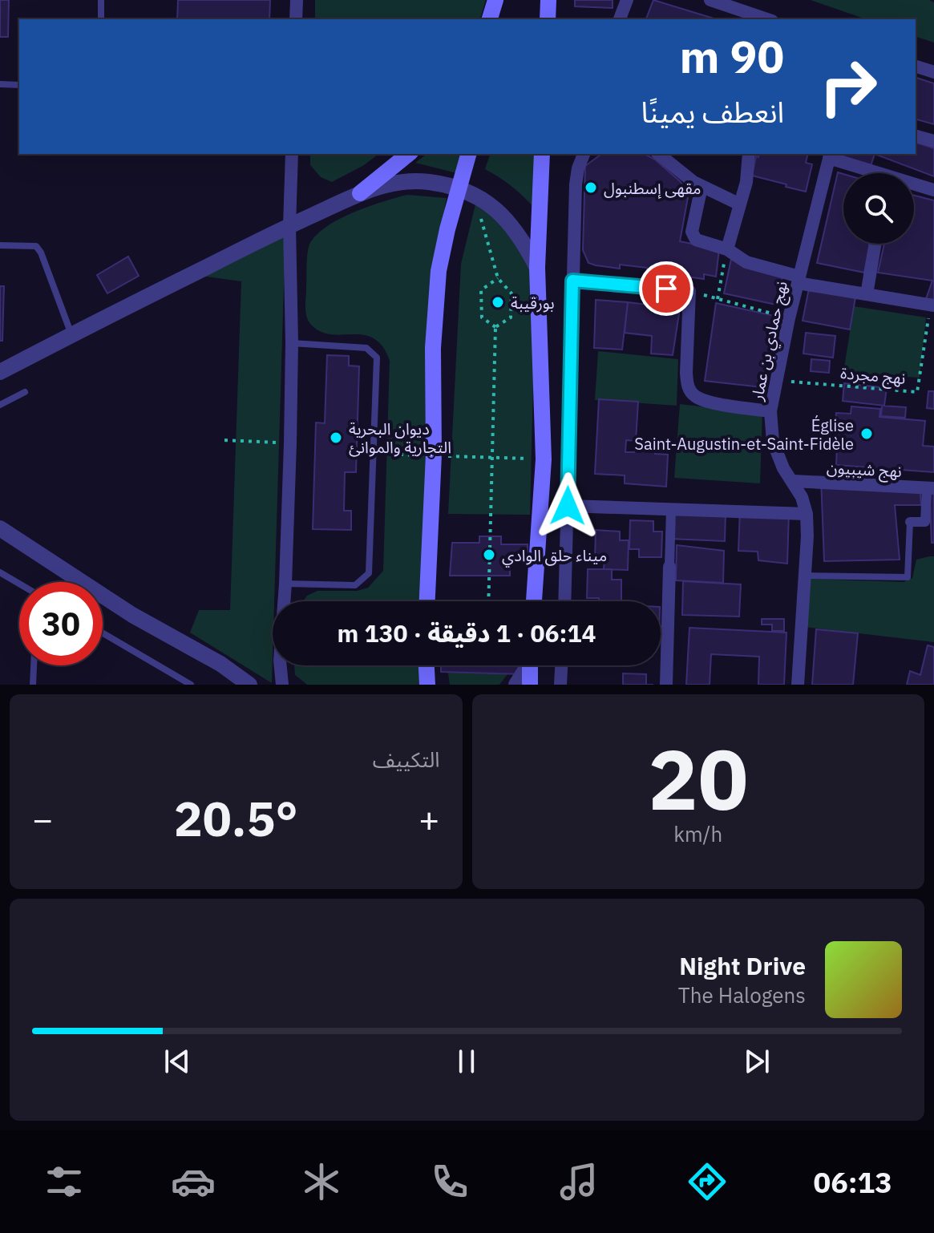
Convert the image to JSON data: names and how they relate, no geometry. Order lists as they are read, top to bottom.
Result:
{
  "streets": {
    "street": ["نهج حمادي بن عمار", "نهج شيبيون"],
    "path": ["نهج مجردة"]
  },
  "crossings": [
    ["نهج حمادي بن عمار", "نهج مجردة"],
    ["نهج حمادي بن عمار", "نهج شيبيون"]
  ],
  "places": [
    "مقهى إسطنبول",
    "بورقيبة",
    "Église Saint-Augustin-et-Saint-Fidèle",
    "ديوان البحرية التجارية والموانئ",
    "ميناء حلق الوادي"
  ],
  "page": {
    "turn": ["90 m", "انعطف يمينًا"],
    "limit": "30",
    "trip": "06:14 · 1 دقيقة · 130 m",
    "tile": [
      ["20", "km/h"],
      "التكييف"
    ],
    "heat": ["−", "20.5°", "+"],
    "song": ["Night Drive", "The Halogens"],
    "tabs": "06:13"
  }
}
